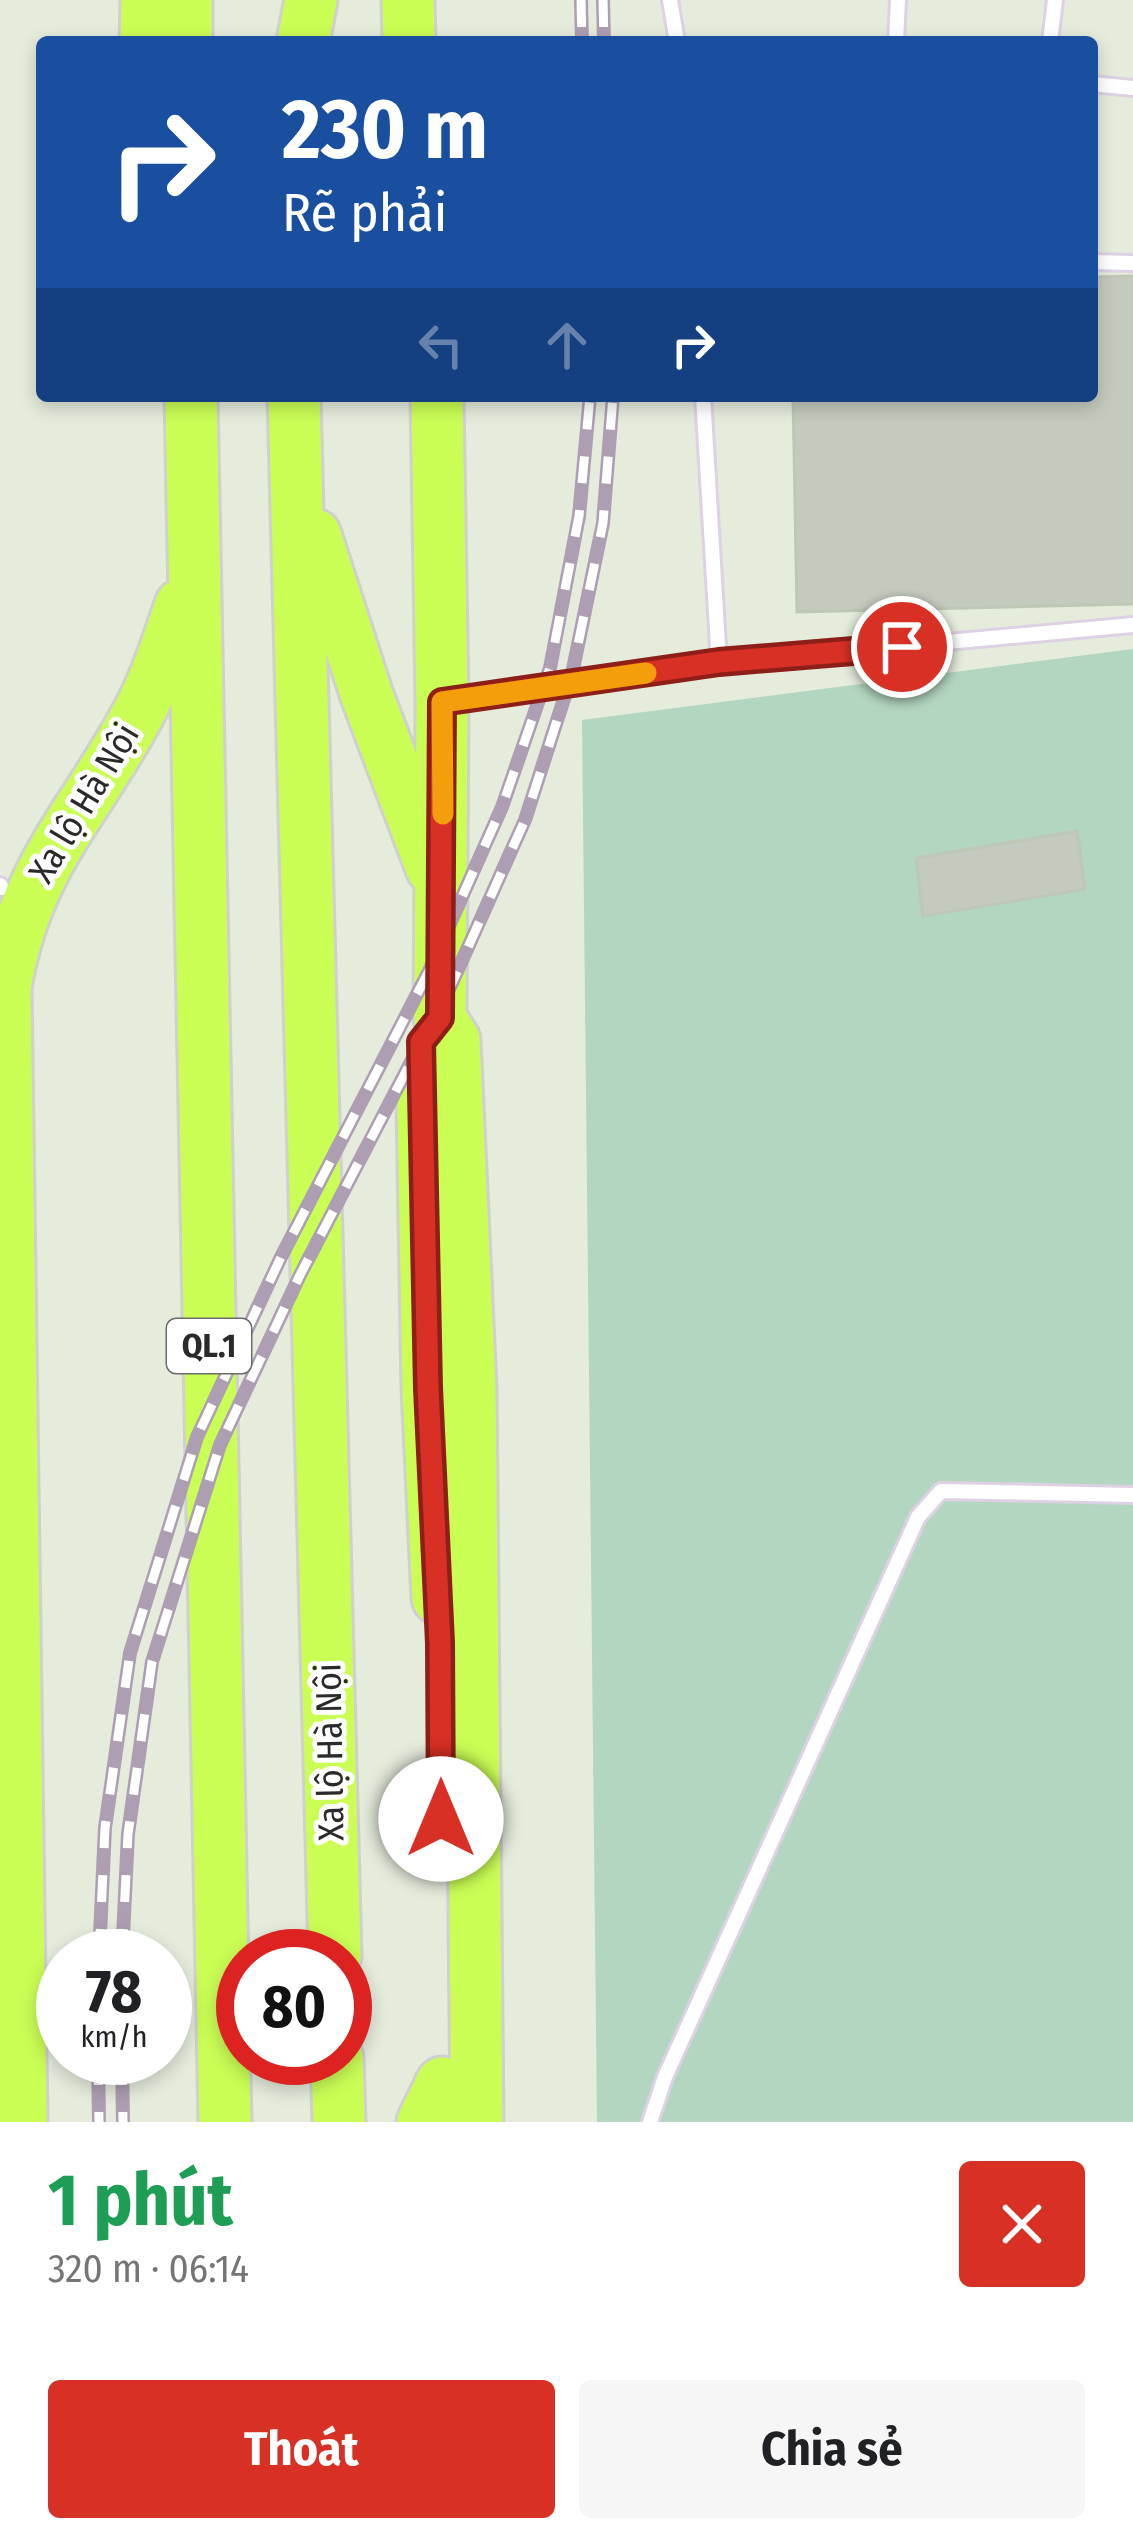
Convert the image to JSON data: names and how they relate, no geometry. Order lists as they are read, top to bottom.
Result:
{
  "streets": {
    "highway": ["Xa lộ Hà Nội", "QL.1"]
  },
  "page": {
    "turn": ["230 m", "Rẽ phải"],
    "speed": "78 km/h",
    "limit": "80",
    "heading": ["1 phút", "320 m · 06:14"],
    "buttons": ["Thoát", "Chia sẻ"]
  }
}
